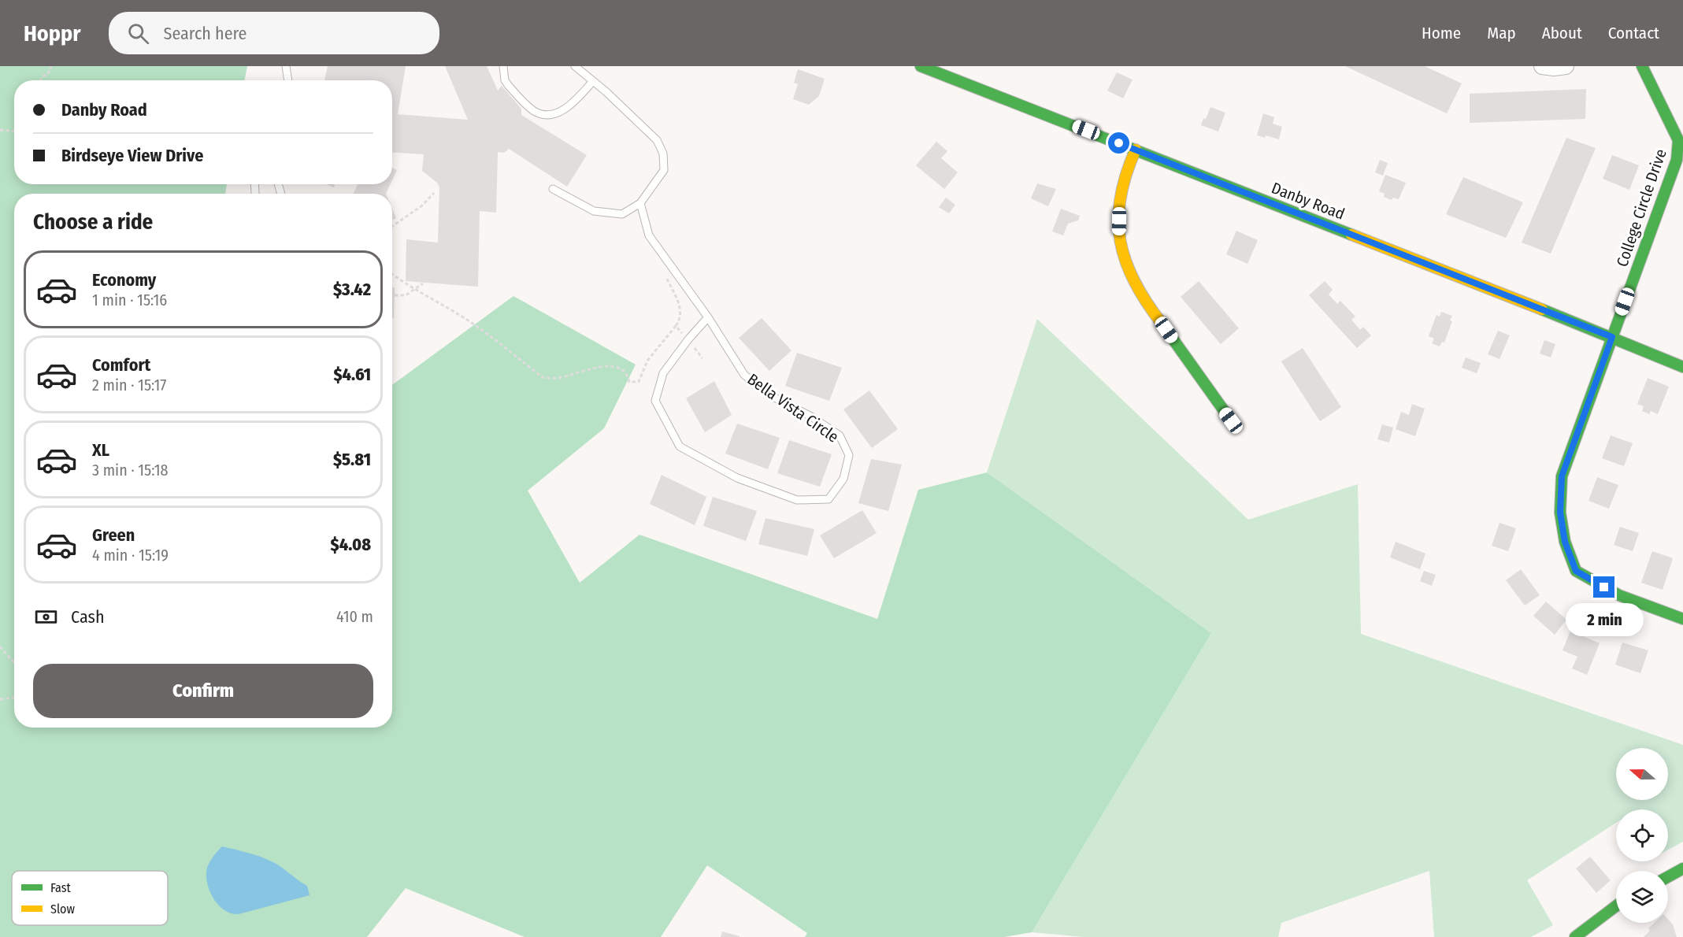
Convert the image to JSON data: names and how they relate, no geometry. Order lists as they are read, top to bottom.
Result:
{
  "streets": {
    "street": ["Danby Road", "College Circle Drive"],
    "lane": ["Bella Vista Circle"]
  },
  "crossings": [
    ["Danby Road", "College Circle Drive"]
  ],
  "legend": ["Fast", "Slow"],
  "north": "left",
  "page": {
    "header": "Hoppr",
    "search": "Search here",
    "nav": [
      "Home",
      "Map",
      "About",
      "Contact"
    ],
    "banner": ["Danby Road", "Birdseye View Drive"],
    "heading": "Choose a ride",
    "list": [
      {
        "name": "Economy",
        "note": "1 min · 15:16",
        "value": "$3.42"
      },
      {
        "name": "Comfort",
        "note": "2 min · 15:17",
        "value": "$4.61"
      },
      {
        "name": "XL",
        "note": "3 min · 15:18",
        "value": "$5.81"
      },
      {
        "name": "Green",
        "note": "4 min · 15:19",
        "value": "$4.08"
      }
    ],
    "pay": ["Cash", "410 m"],
    "bubble": "2 min",
    "buttons": "Confirm"
  }
}
